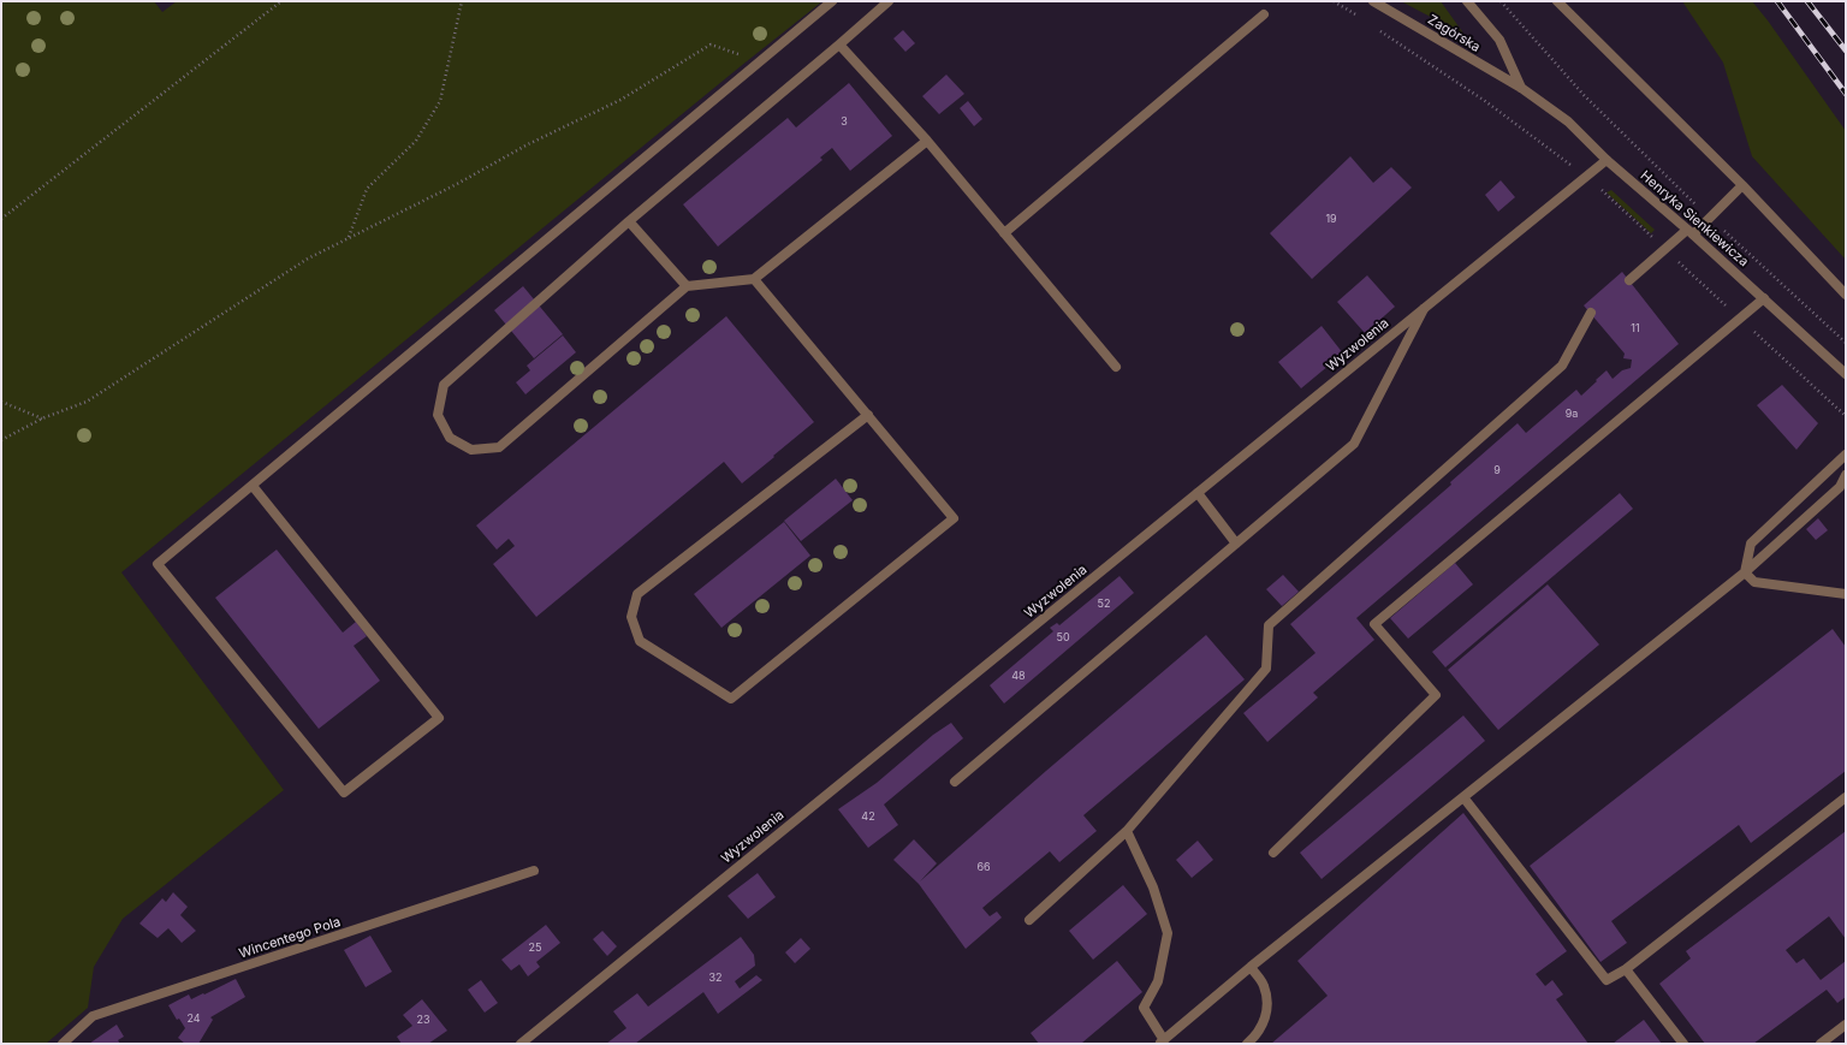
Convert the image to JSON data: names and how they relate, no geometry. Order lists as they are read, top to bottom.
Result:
{
  "streets": {
    "street": [
      "Zagórska",
      "Henryka Sienkiewicza",
      "Wyzwolenia",
      "Wincentego Pola"
    ]
  },
  "crossings": [
    ["Zagórska", "Henryka Sienkiewicza"],
    ["Henryka Sienkiewicza", "Wyzwolenia"]
  ],
  "house_numbers": [
    "3",
    "19",
    "11",
    "9a",
    "9",
    "52",
    "50",
    "48",
    "42",
    "66",
    "25",
    "32",
    "24",
    "23"
  ]
}
